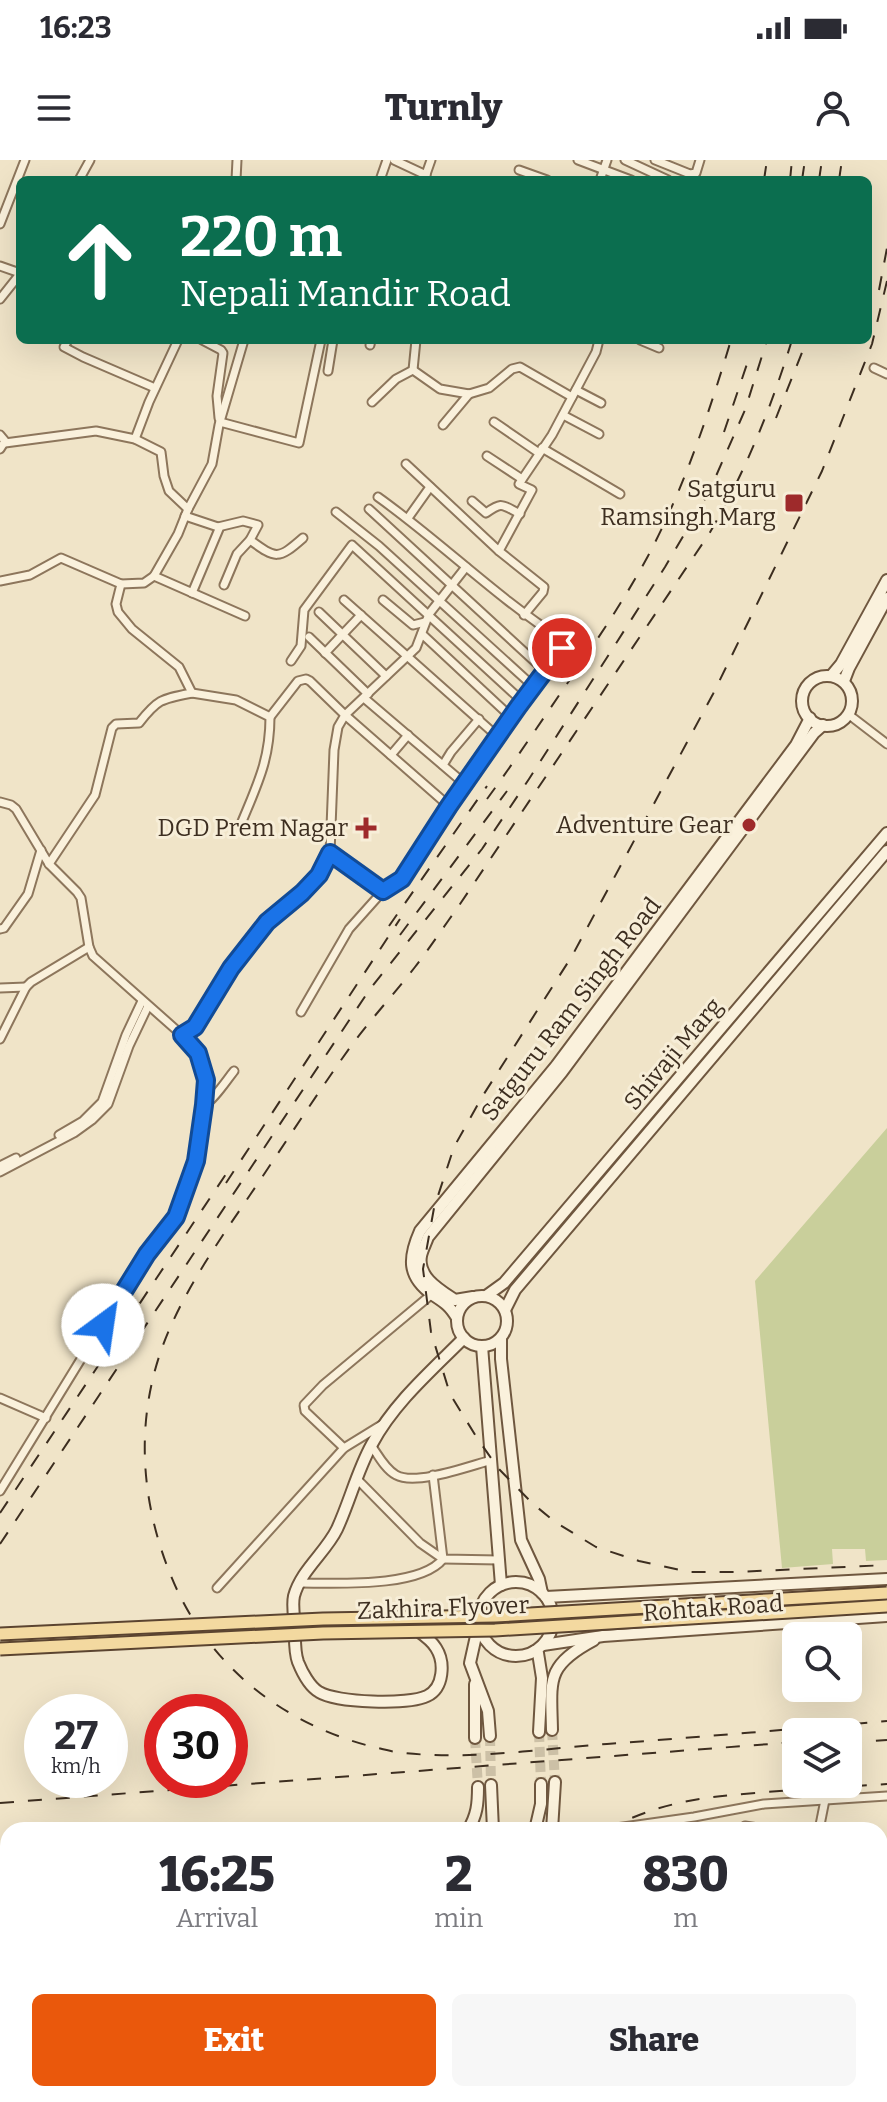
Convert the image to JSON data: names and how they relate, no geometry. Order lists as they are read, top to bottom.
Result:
{
  "streets": {
    "main road": [
      "Satguru Ram Singh Road",
      "Shivaji Marg",
      "Zakhira Flyover",
      "Rohtak Road"
    ]
  },
  "crossings": [
    ["Satguru Ram Singh Road", "Shivaji Marg"]
  ],
  "places": {
    "transit": ["Satguru Ramsingh Marg"],
    "other": ["Adventure Gear"],
    "health": ["DGD Prem Nagar"]
  },
  "page": {
    "status": "16:23",
    "header": "Turnly",
    "turn": ["220 m", "Nepali Mandir Road"],
    "speed": "27 km/h",
    "limit": "30",
    "eta": [
      "16:25",
      "Arrival",
      "2",
      "min",
      "830",
      "m"
    ],
    "buttons": ["Exit", "Share"]
  }
}
